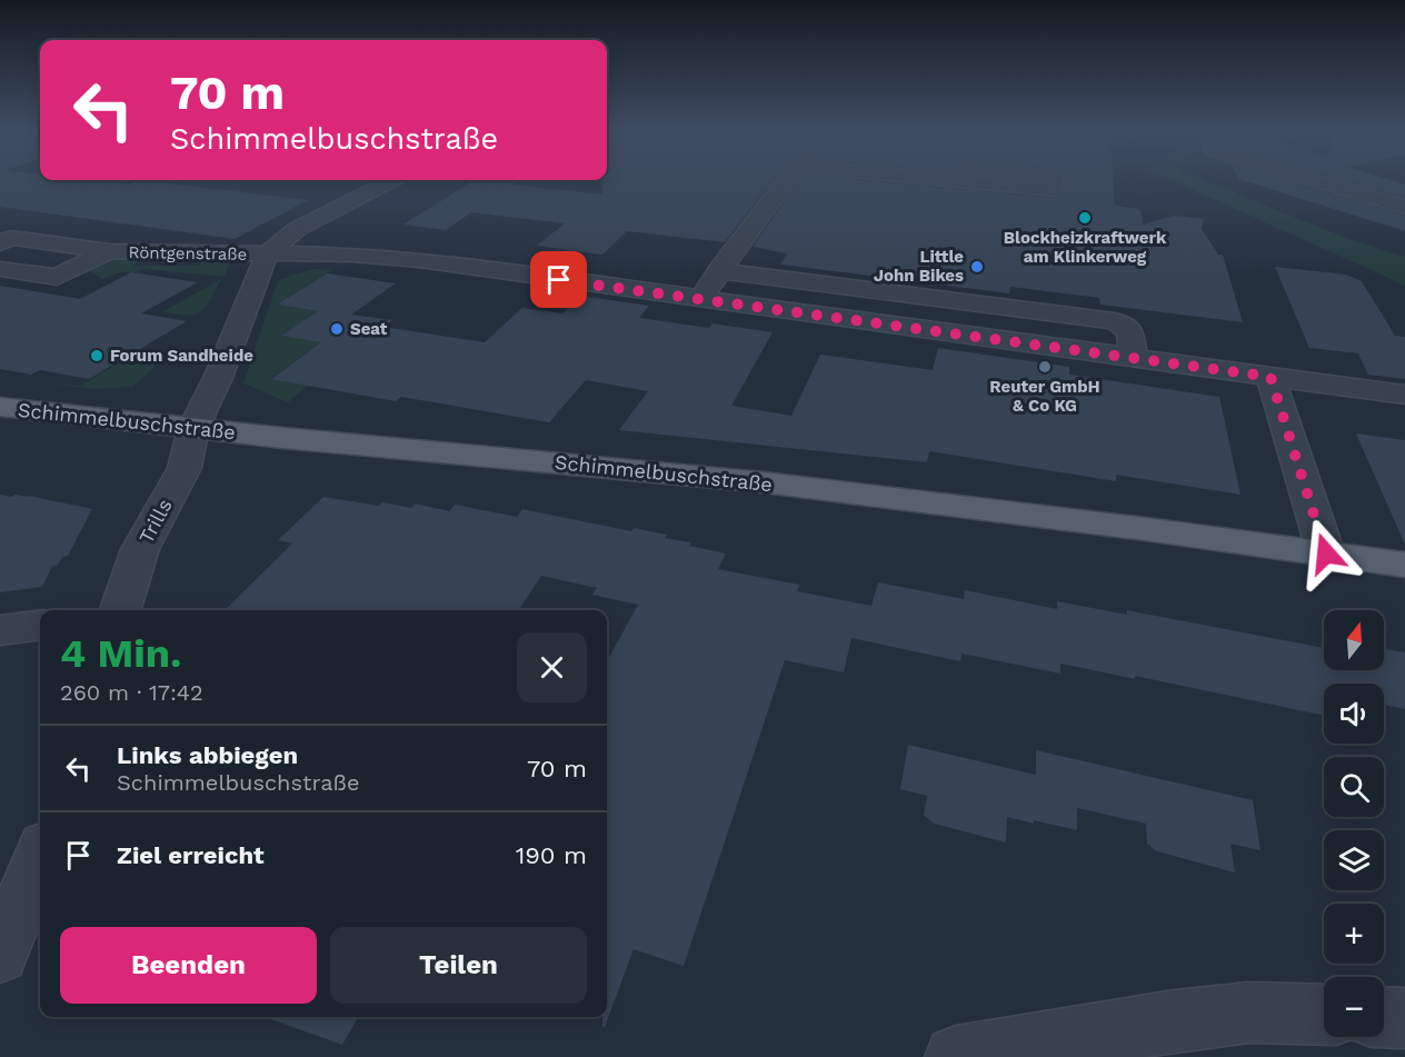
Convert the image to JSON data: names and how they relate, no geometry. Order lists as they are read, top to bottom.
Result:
{
  "streets": {
    "main road": ["Schimmelbuschstraße"],
    "street": ["Röntgenstraße", "Trills"]
  },
  "crossings": [
    ["Röntgenstraße", "Trills"],
    ["Schimmelbuschstraße", "Trills"]
  ],
  "places": [
    "Blockheizkraftwerk am Klinkerweg",
    "Little John Bikes",
    "Seat",
    "Forum Sandheide",
    "Reuter GmbH & Co KG"
  ],
  "north": "top",
  "page": {
    "turn": ["70 m", "Schimmelbuschstraße"],
    "map_buttons": ["+", "−"],
    "heading": ["4 Min.", "260 m · 17:42"],
    "list": [
      {
        "name": "Links abbiegen",
        "note": "Schimmelbuschstraße",
        "value": "70 m"
      },
      {
        "name": "Ziel erreicht",
        "value": "190 m"
      }
    ],
    "buttons": ["Beenden", "Teilen"]
  }
}
